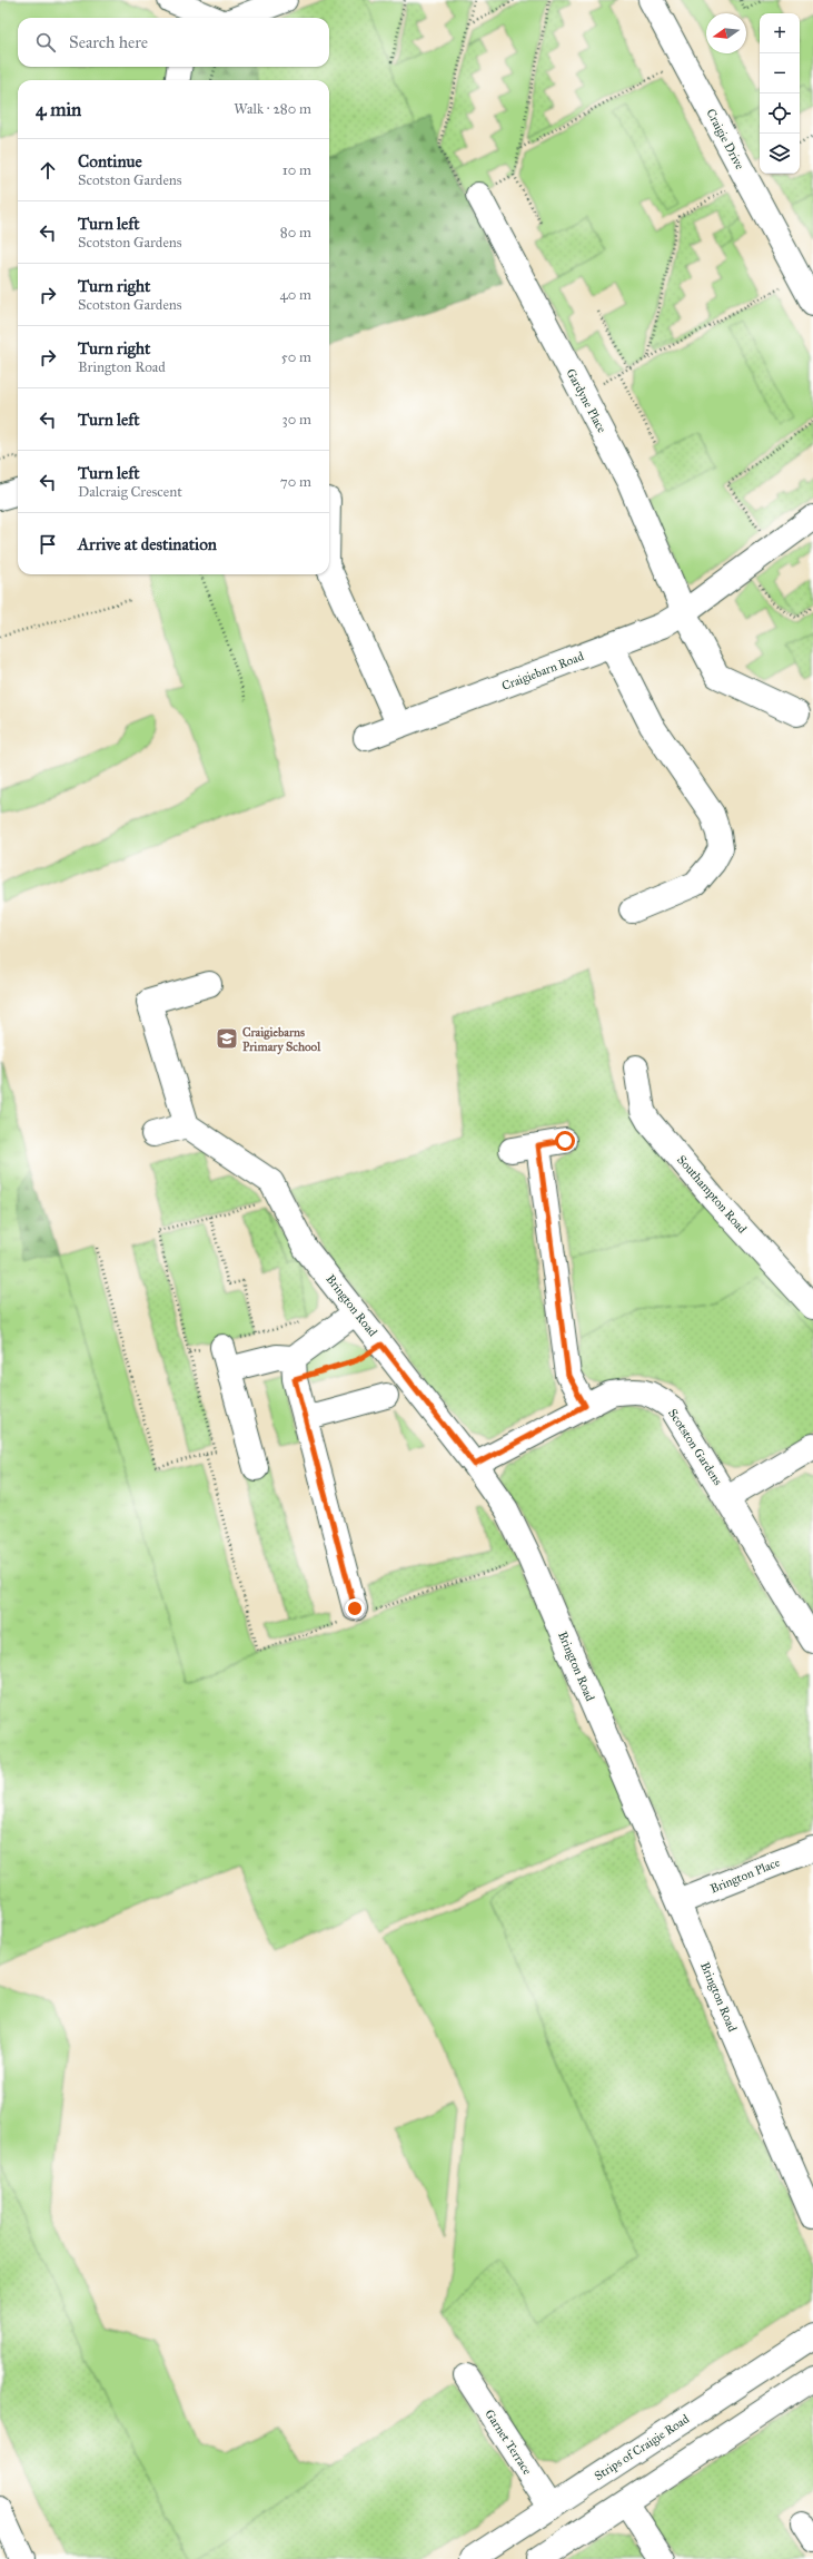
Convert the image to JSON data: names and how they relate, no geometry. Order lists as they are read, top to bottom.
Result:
{
  "streets": {
    "street": [
      "Craigie Drive",
      "Gardyne Place",
      "Craigiebarn Road",
      "Southampton Road",
      "Brington Road",
      "Scotston Gardens",
      "Brington Place",
      "Garnet Terrace",
      "Strips of Craigie Road"
    ]
  },
  "crossings": [
    ["Gardyne Place", "Craigiebarn Road"],
    ["Brington Road", "Scotston Gardens"],
    ["Brington Road", "Brington Place"],
    ["Garnet Terrace", "Strips of Craigie Road"]
  ],
  "places": {
    "school or university": ["Craigiebarns Primary School"]
  },
  "north": "left",
  "page": {
    "map_buttons": ["+", "−"],
    "search": "Search here",
    "heading": ["4 min", "Walk · 280 m"],
    "list": [
      ["Continue", "Scotston Gardens", "10 m"],
      ["Turn left", "Scotston Gardens", "80 m"],
      ["Turn right", "Scotston Gardens", "40 m"],
      ["Turn right", "Brington Road", "50 m"],
      ["Turn left", "30 m"],
      ["Turn left", "Dalcraig Crescent", "70 m"],
      "Arrive at destination"
    ]
  }
}
